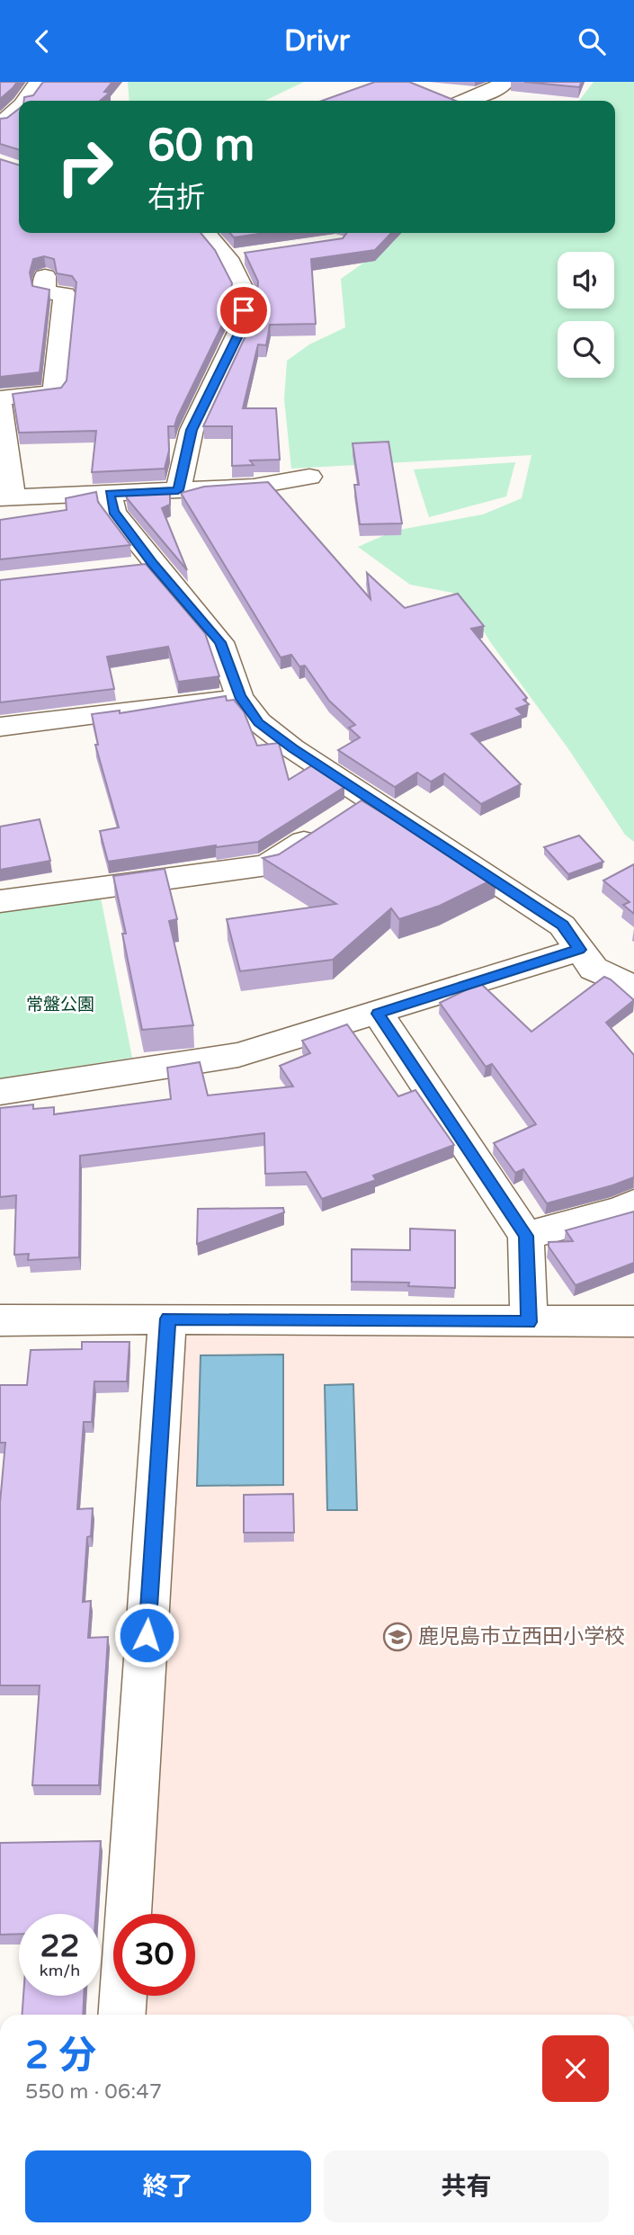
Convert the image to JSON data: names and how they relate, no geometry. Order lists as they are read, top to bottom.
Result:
{
  "parks": ["常盤公園"],
  "places": {
    "school or university": ["鹿児島市立西田小学校"]
  },
  "page": {
    "header": "Drivr",
    "turn": ["60 m", "右折"],
    "speed": "22 km/h",
    "limit": "30",
    "heading": ["2 分", "550 m · 06:47"],
    "buttons": ["終了", "共有"]
  }
}
